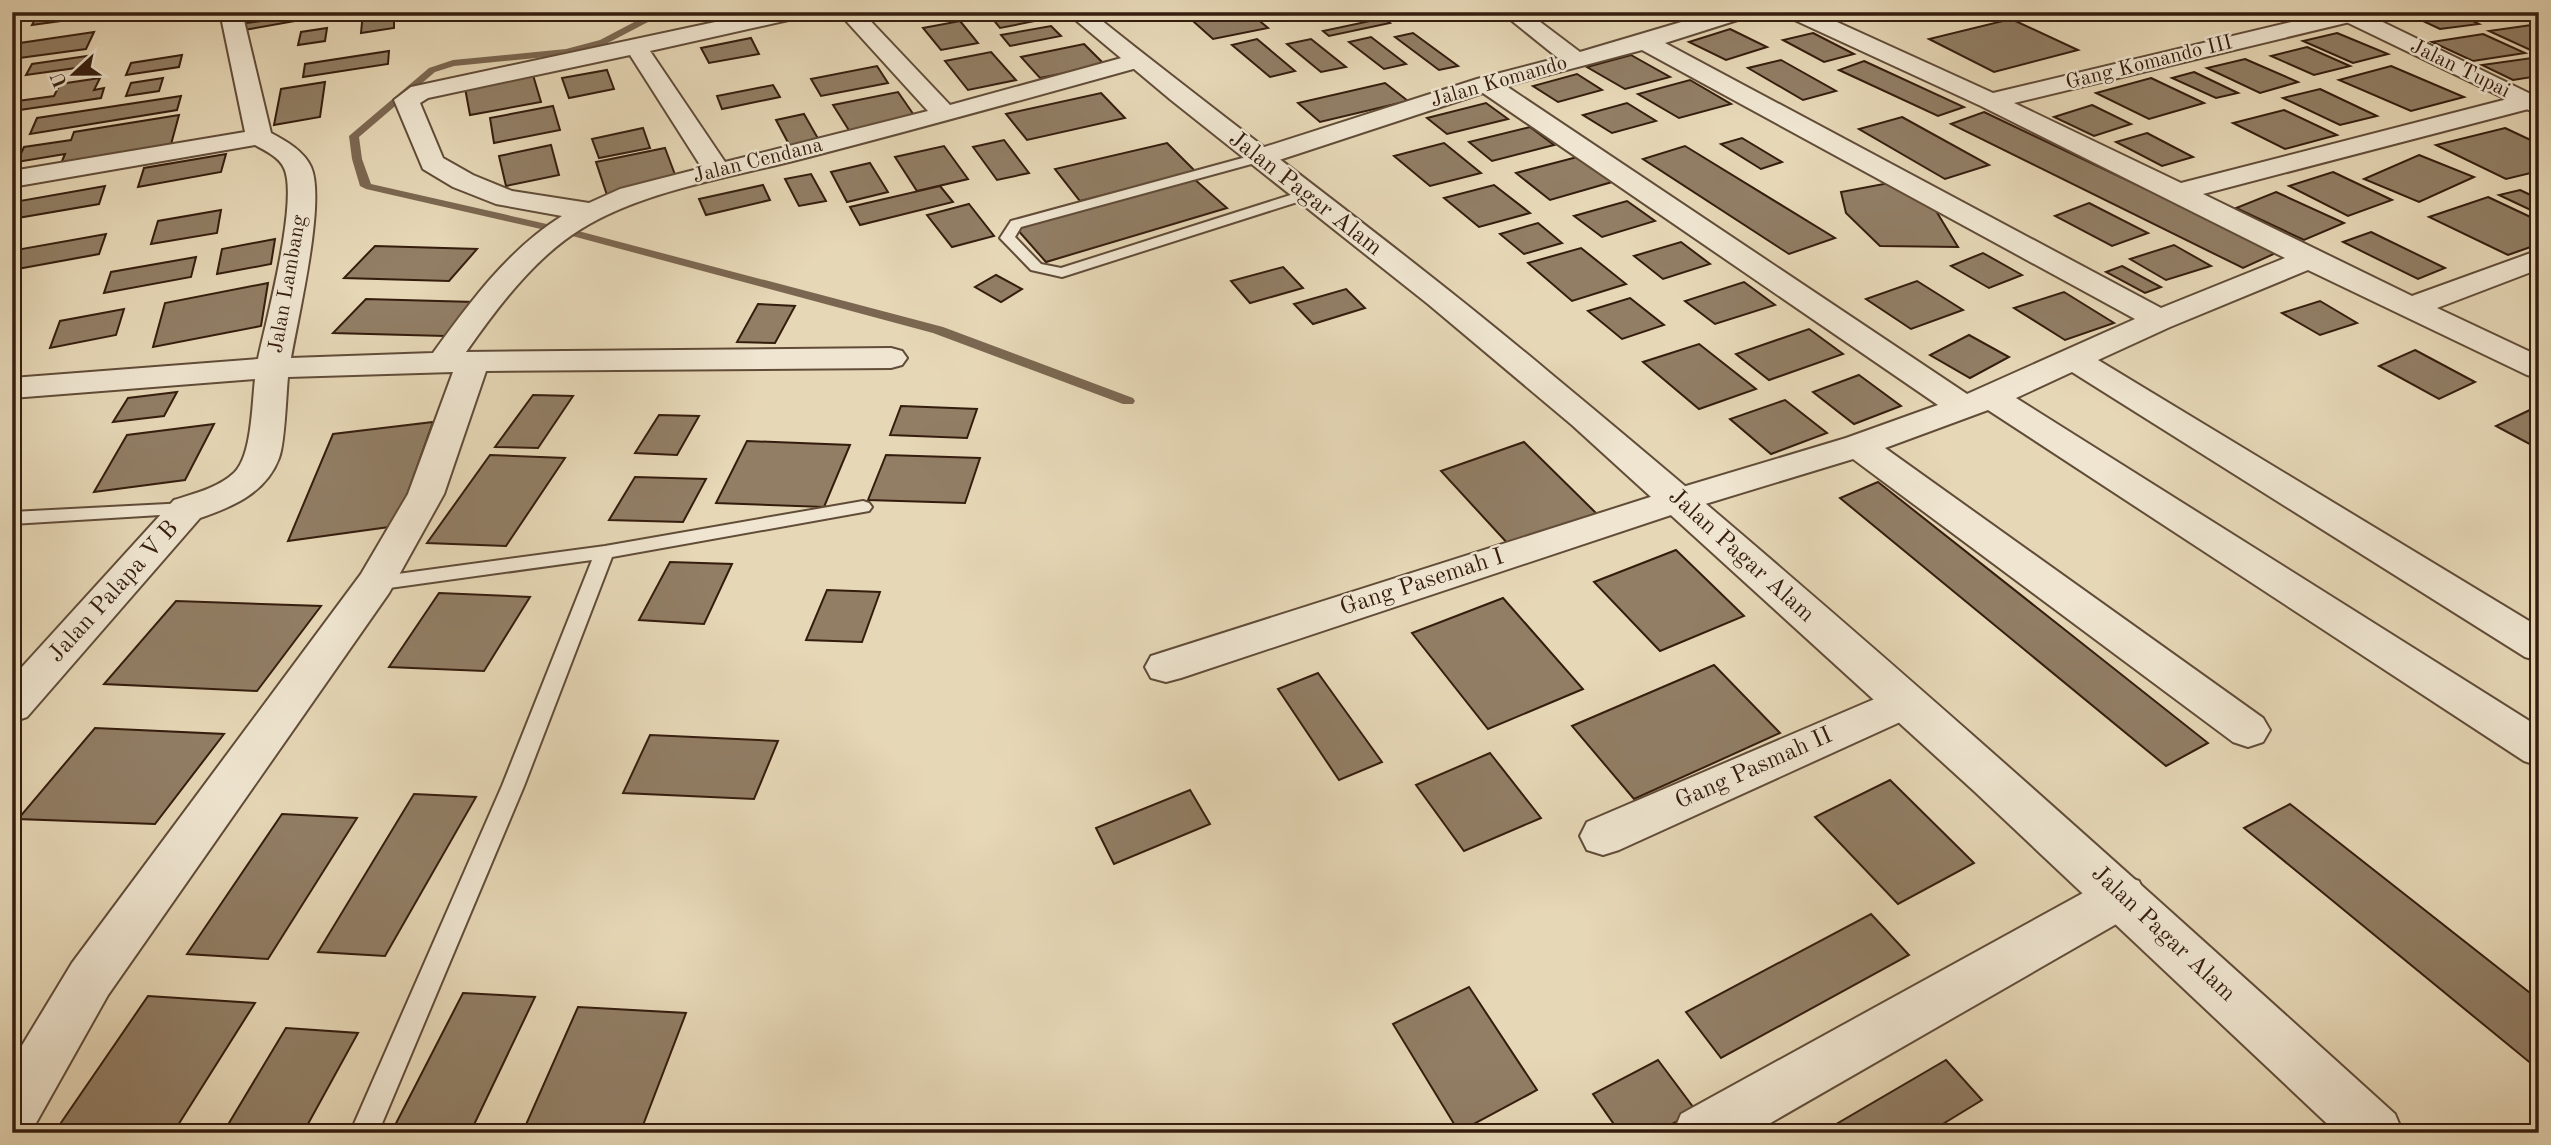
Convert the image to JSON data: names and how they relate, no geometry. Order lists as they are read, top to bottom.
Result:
{
  "streets": {
    "street": [
      "Gang Komando III",
      "Jalan Tupai",
      "Jalan Komando",
      "Jalan Cendana",
      "Jalan Pagar Alam",
      "Jalan Lambang",
      "Gang Pasemah I",
      "Jalan Palapa V B",
      "Gang Pasmah II"
    ]
  },
  "crossings": [
    ["Gang Komando III", "Jalan Tupai"],
    ["Jalan Komando", "Jalan Pagar Alam"],
    ["Jalan Cendana", "Jalan Pagar Alam"],
    ["Jalan Pagar Alam", "Gang Pasemah I"],
    ["Jalan Pagar Alam", "Gang Pasmah II"],
    ["Jalan Lambang", "Jalan Palapa V B"]
  ],
  "north": "left"
}
